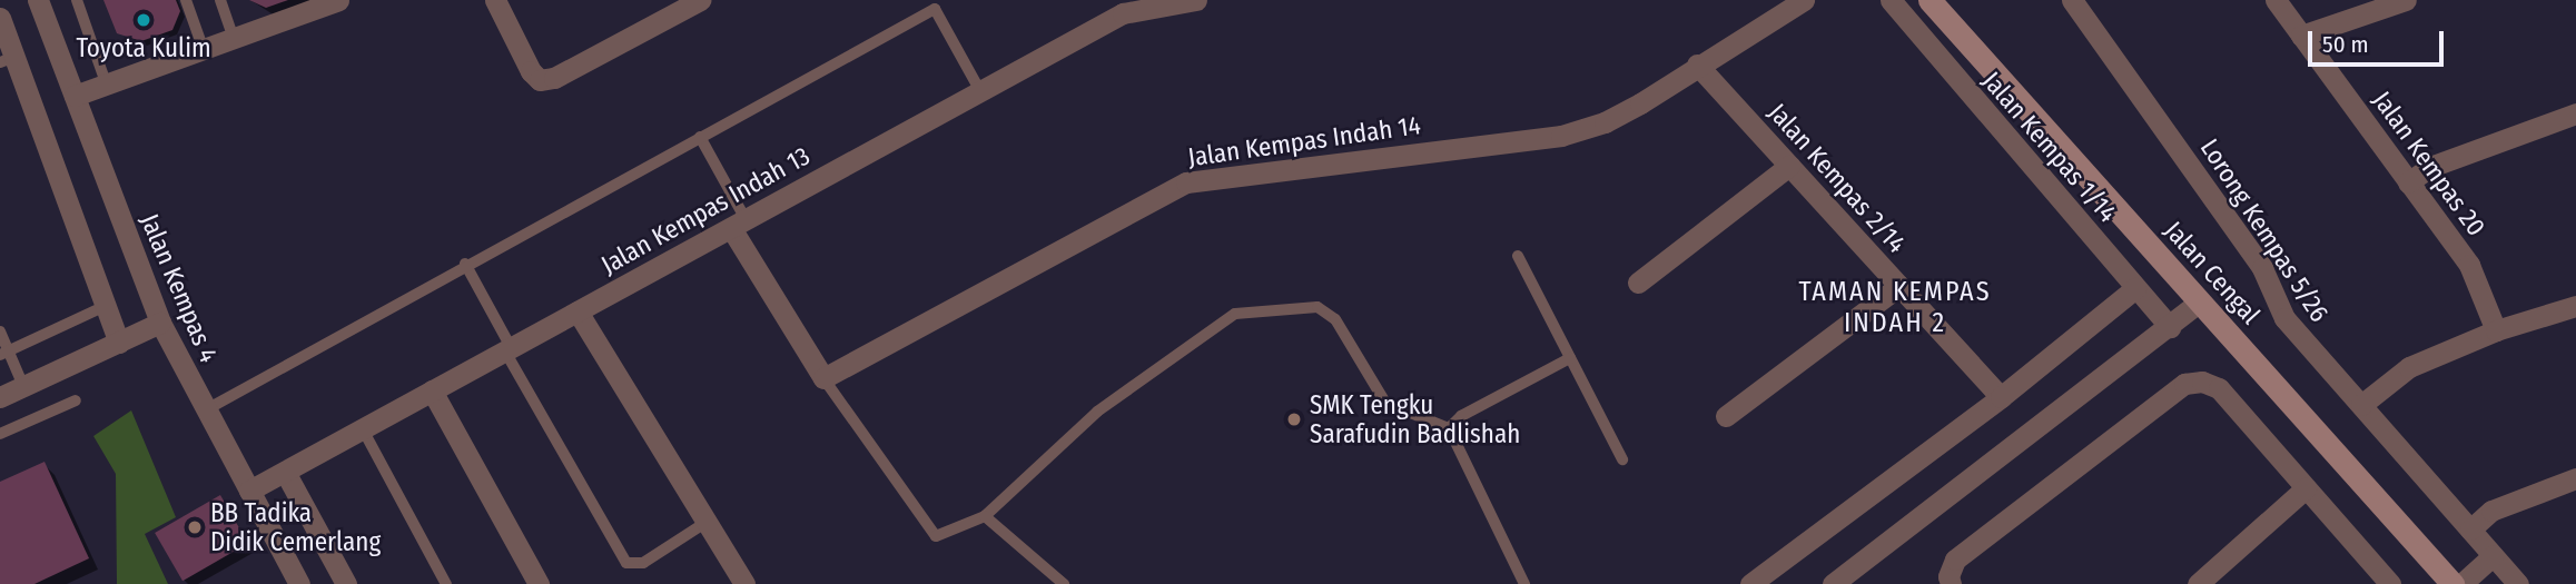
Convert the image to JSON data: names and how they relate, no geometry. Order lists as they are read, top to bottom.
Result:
{
  "streets": {
    "street": [
      "Jalan Kempas Indah 14",
      "Jalan Kempas 1/14",
      "Jalan Kempas 20",
      "Jalan Kempas 2/14",
      "Jalan Kempas Indah 13",
      "Lorong Kempas 5/26",
      "Jalan Cengal",
      "Jalan Kempas 4"
    ]
  },
  "crossings": [
    ["Jalan Kempas Indah 14", "Jalan Kempas 2/14"],
    ["Jalan Kempas Indah 13", "Jalan Kempas 4"]
  ],
  "districts": ["TAMAN KEMPAS INDAH 2"],
  "places": ["Toyota Kulim", "SMK Tengku Sarafudin Badlishah", "BB Tadika Didik Cemerlang"],
  "scale_bar": "50 m"
}
